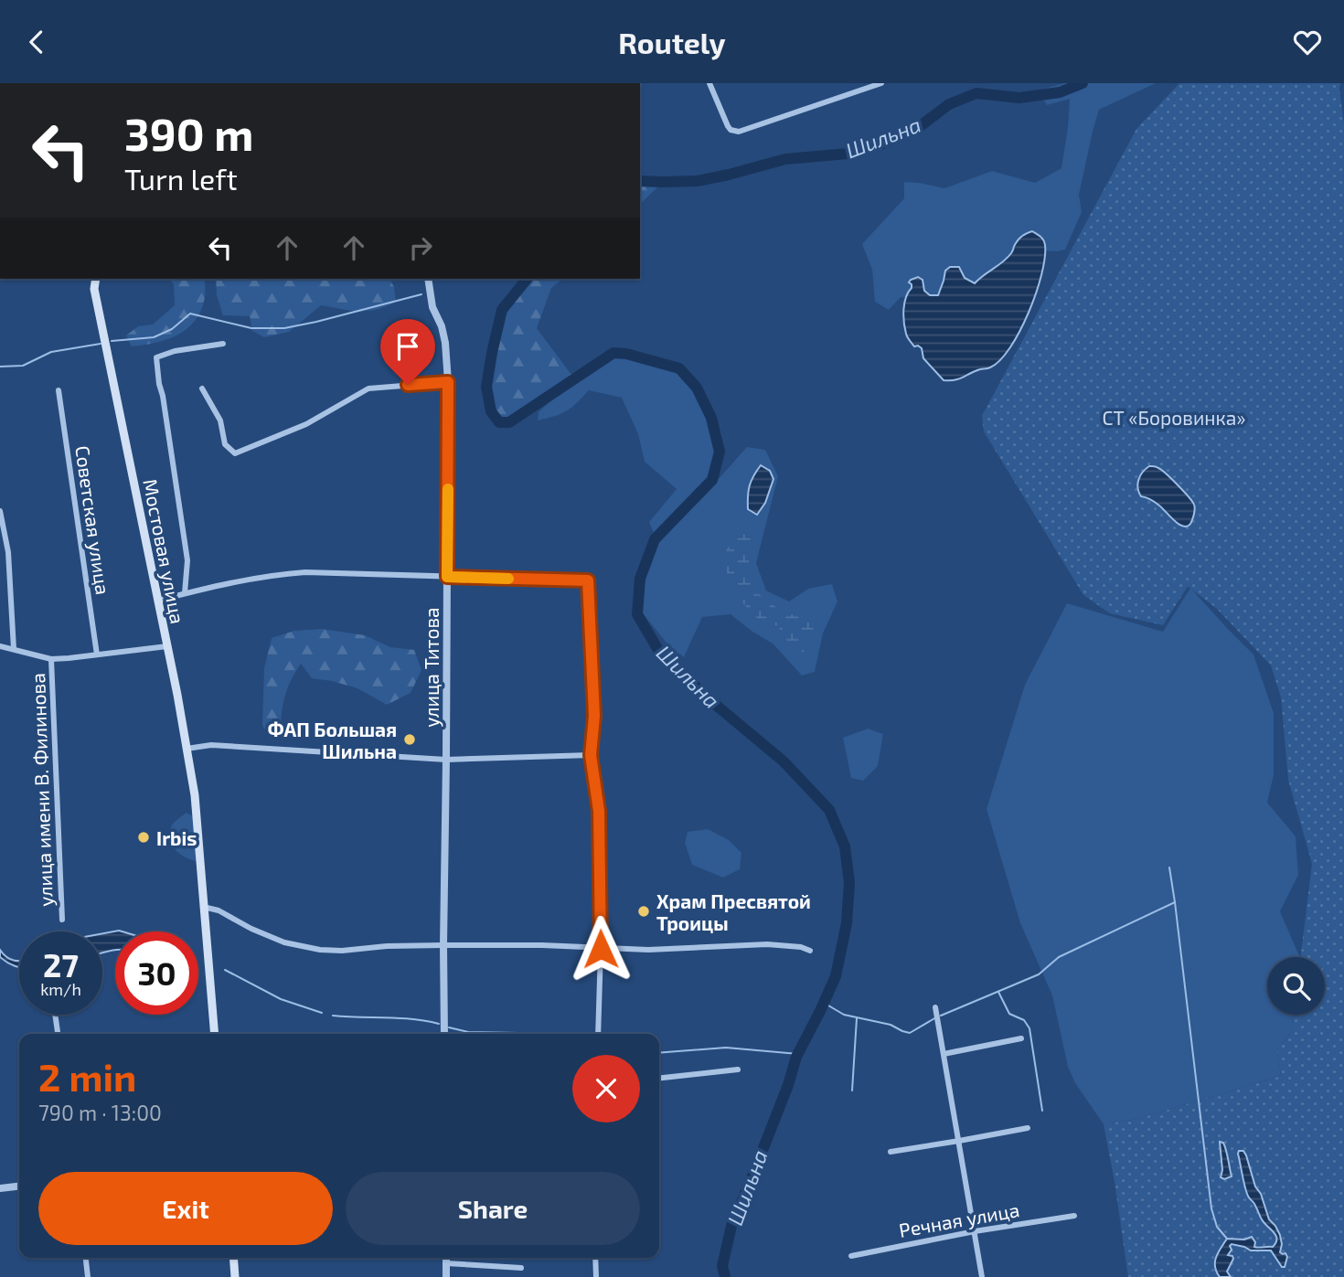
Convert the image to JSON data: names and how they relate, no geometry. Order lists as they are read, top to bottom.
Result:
{
  "streets": {
    "main road": ["Мостовая улица"],
    "street": [
      "Советская улица",
      "улица Титова",
      "улица имени В. Филинова",
      "Речная улица"
    ]
  },
  "water": ["Шильна"],
  "parks": ["СТ «Боровинка»"],
  "places": ["ФАП Большая Шильна", "Irbis", "Храм Пресвятой Троицы"],
  "page": {
    "header": "Routely",
    "turn": ["390 m", "Turn left"],
    "speed": "27 km/h",
    "limit": "30",
    "heading": ["2 min", "790 m · 13:00"],
    "buttons": ["Exit", "Share"]
  }
}
